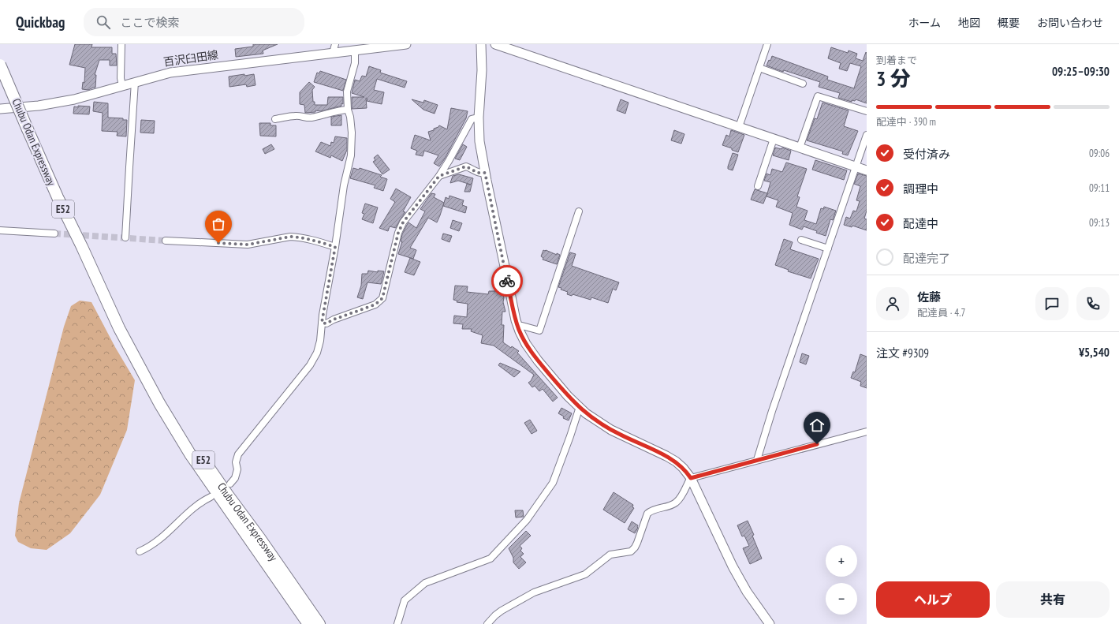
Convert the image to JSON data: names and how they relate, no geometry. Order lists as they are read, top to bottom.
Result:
{
  "streets": {
    "highway": ["Chubu Odan Expressway", "E52"],
    "main road": ["百沢臼田線"]
  },
  "page": {
    "header": "Quickbag",
    "search": "ここで検索",
    "nav": [
      "ホーム",
      "地図",
      "概要",
      "お問い合わせ"
    ],
    "heading": ["3 分", "到着まで", "09:25–09:30"],
    "panel": [
      "佐藤",
      "配達員 · 4.7",
      "注文 #9309",
      "¥5,540"
    ],
    "bar": "配達中 · 390 m",
    "list": [
      ["受付済み", "09:06"],
      ["調理中", "09:11"],
      ["配達中", "09:13"],
      "配達完了"
    ],
    "map_buttons": ["+", "−"],
    "buttons": ["ヘルプ", "共有"]
  }
}
